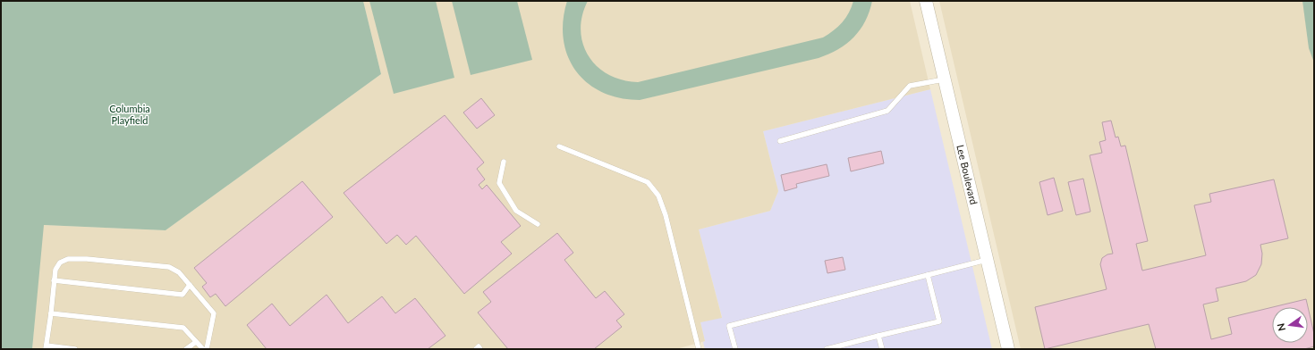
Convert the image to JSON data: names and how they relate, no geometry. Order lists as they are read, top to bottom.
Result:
{
  "streets": {
    "street": ["Lee Boulevard"]
  },
  "parks": ["Columbia Playfield"],
  "north": "left"
}
